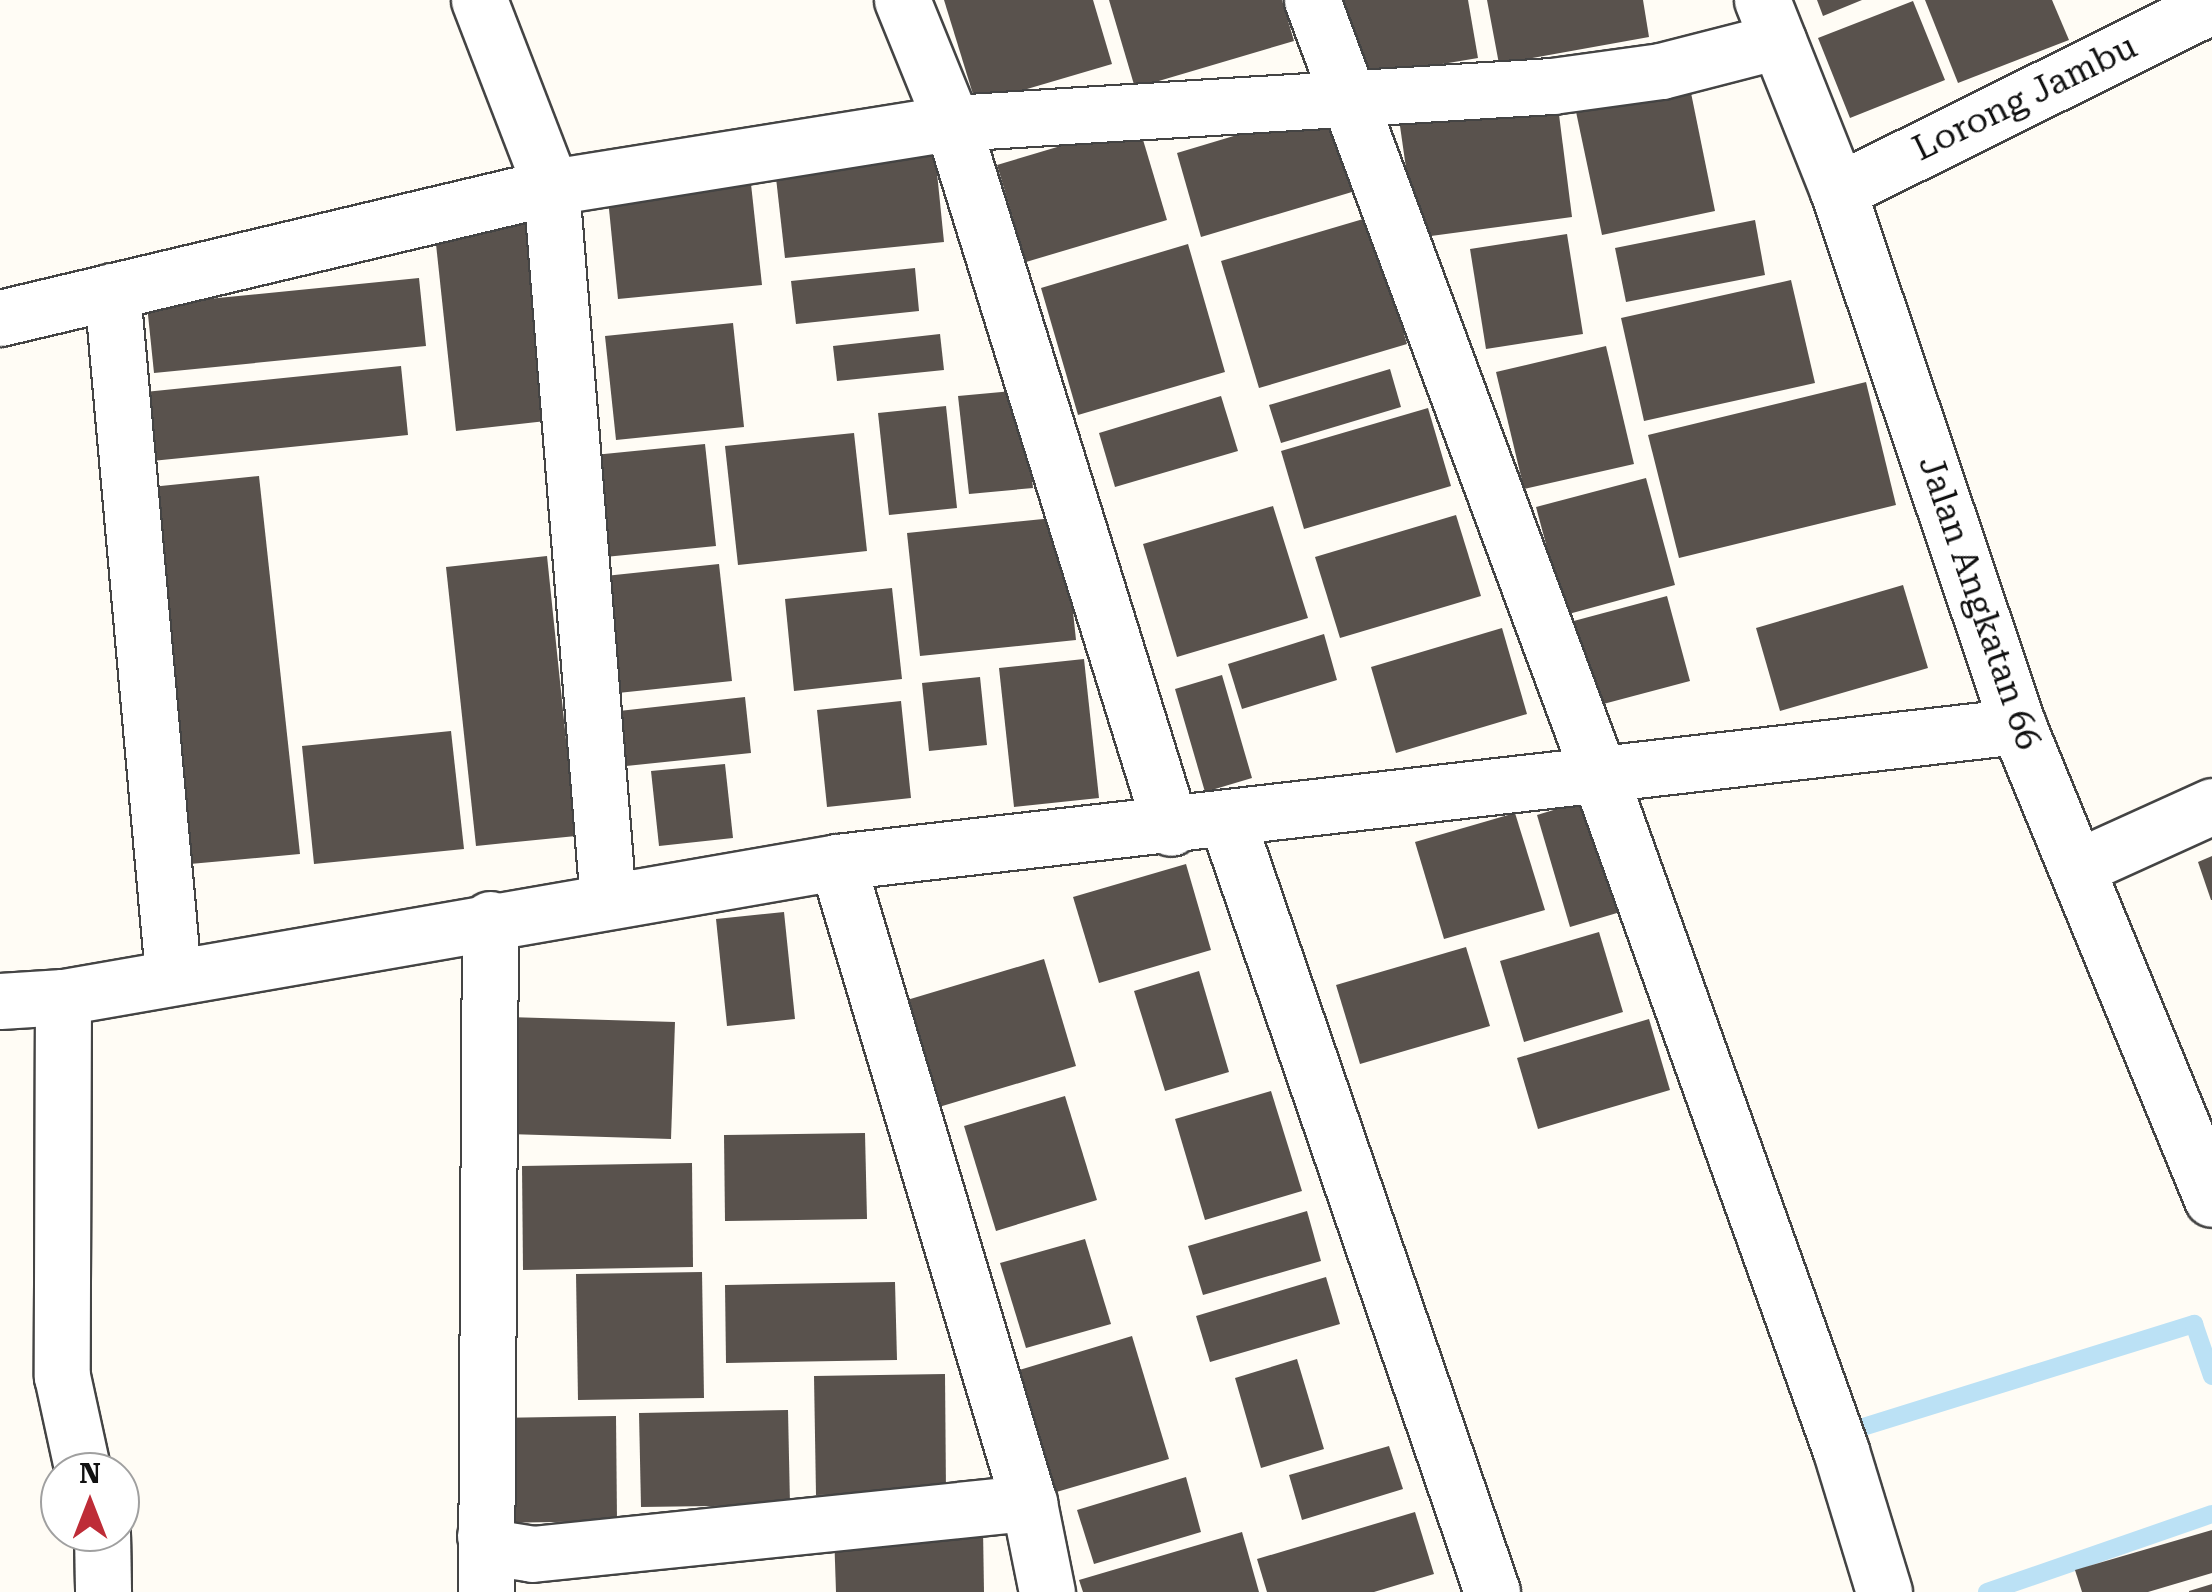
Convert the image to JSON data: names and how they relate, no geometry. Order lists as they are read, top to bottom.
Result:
{
  "streets": {
    "street": ["Lorong Jambu", "Jalan Angkatan 66"]
  },
  "crossings": [
    ["Lorong Jambu", "Jalan Angkatan 66"]
  ],
  "north": "top"
}
